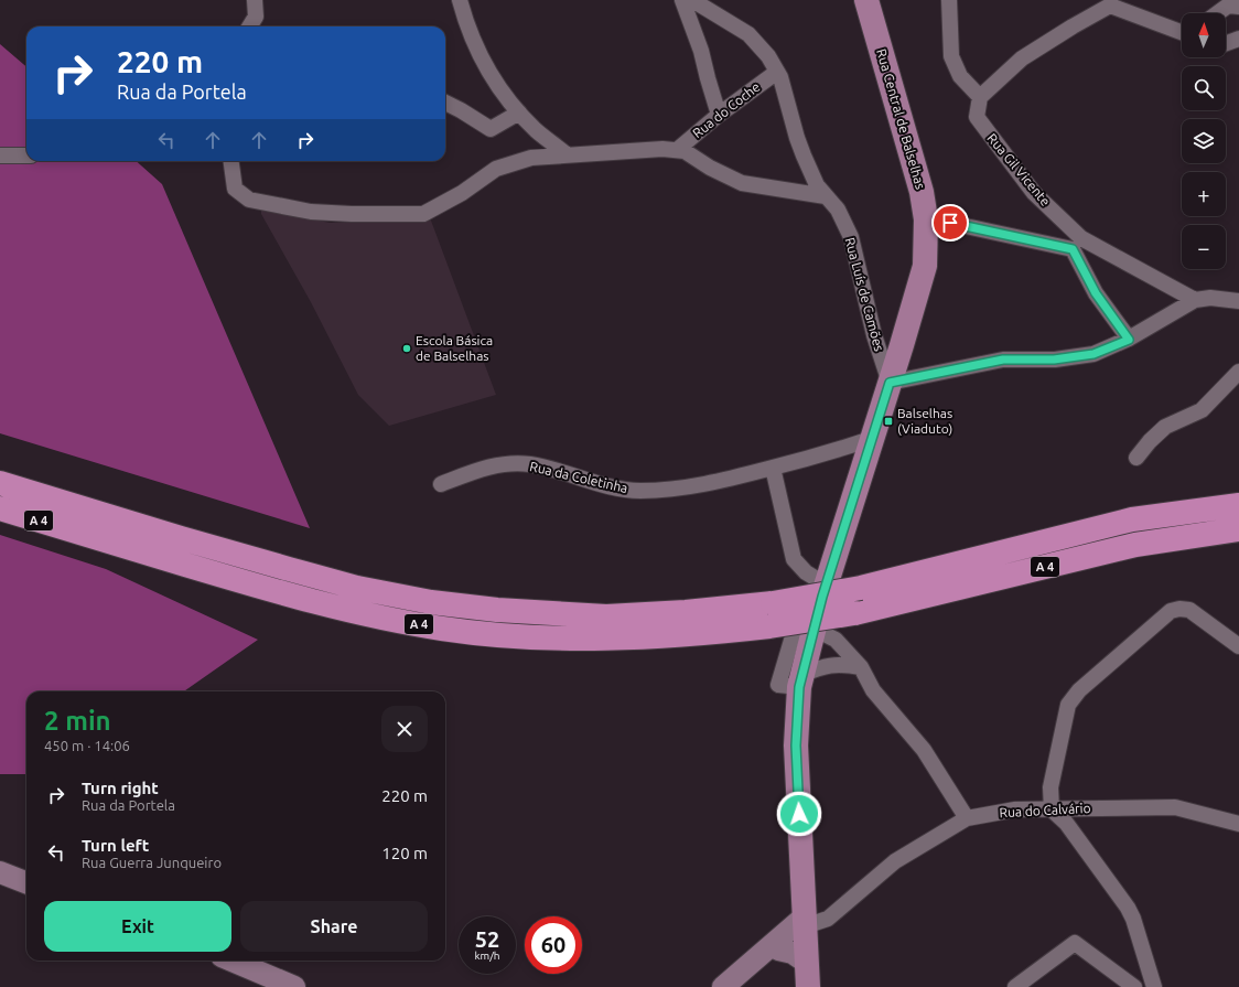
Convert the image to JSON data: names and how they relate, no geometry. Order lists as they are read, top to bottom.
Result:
{
  "streets": {
    "highway": ["A 4"],
    "main road": ["Rua Central de Balselhas"],
    "street": [
      "Rua do Coche",
      "Rua Gil Vicente",
      "Rua Luís de Camões",
      "Rua da Coletinha",
      "Rua do Calvário"
    ]
  },
  "crossings": [
    ["Rua do Coche", "Rua Luís de Camões"],
    ["Rua Central de Balselhas", "Rua Luís de Camões"],
    ["Rua Central de Balselhas", "Rua da Coletinha"],
    ["Rua Central de Balselhas", "Rua do Calvário"]
  ],
  "places": {
    "other": ["Escola Básica de Balselhas"],
    "transit": ["Balselhas (Viaduto)"]
  },
  "north": "top",
  "page": {
    "map_buttons": ["+", "−"],
    "turn": ["220 m", "Rua da Portela"],
    "heading": ["2 min", "450 m · 14:06"],
    "list": [
      {
        "name": "Turn right",
        "note": "Rua da Portela",
        "value": "220 m"
      },
      {
        "name": "Turn left",
        "note": "Rua Guerra Junqueiro",
        "value": "120 m"
      }
    ],
    "buttons": ["Exit", "Share"],
    "speed": "52 km/h",
    "limit": "60"
  }
}
